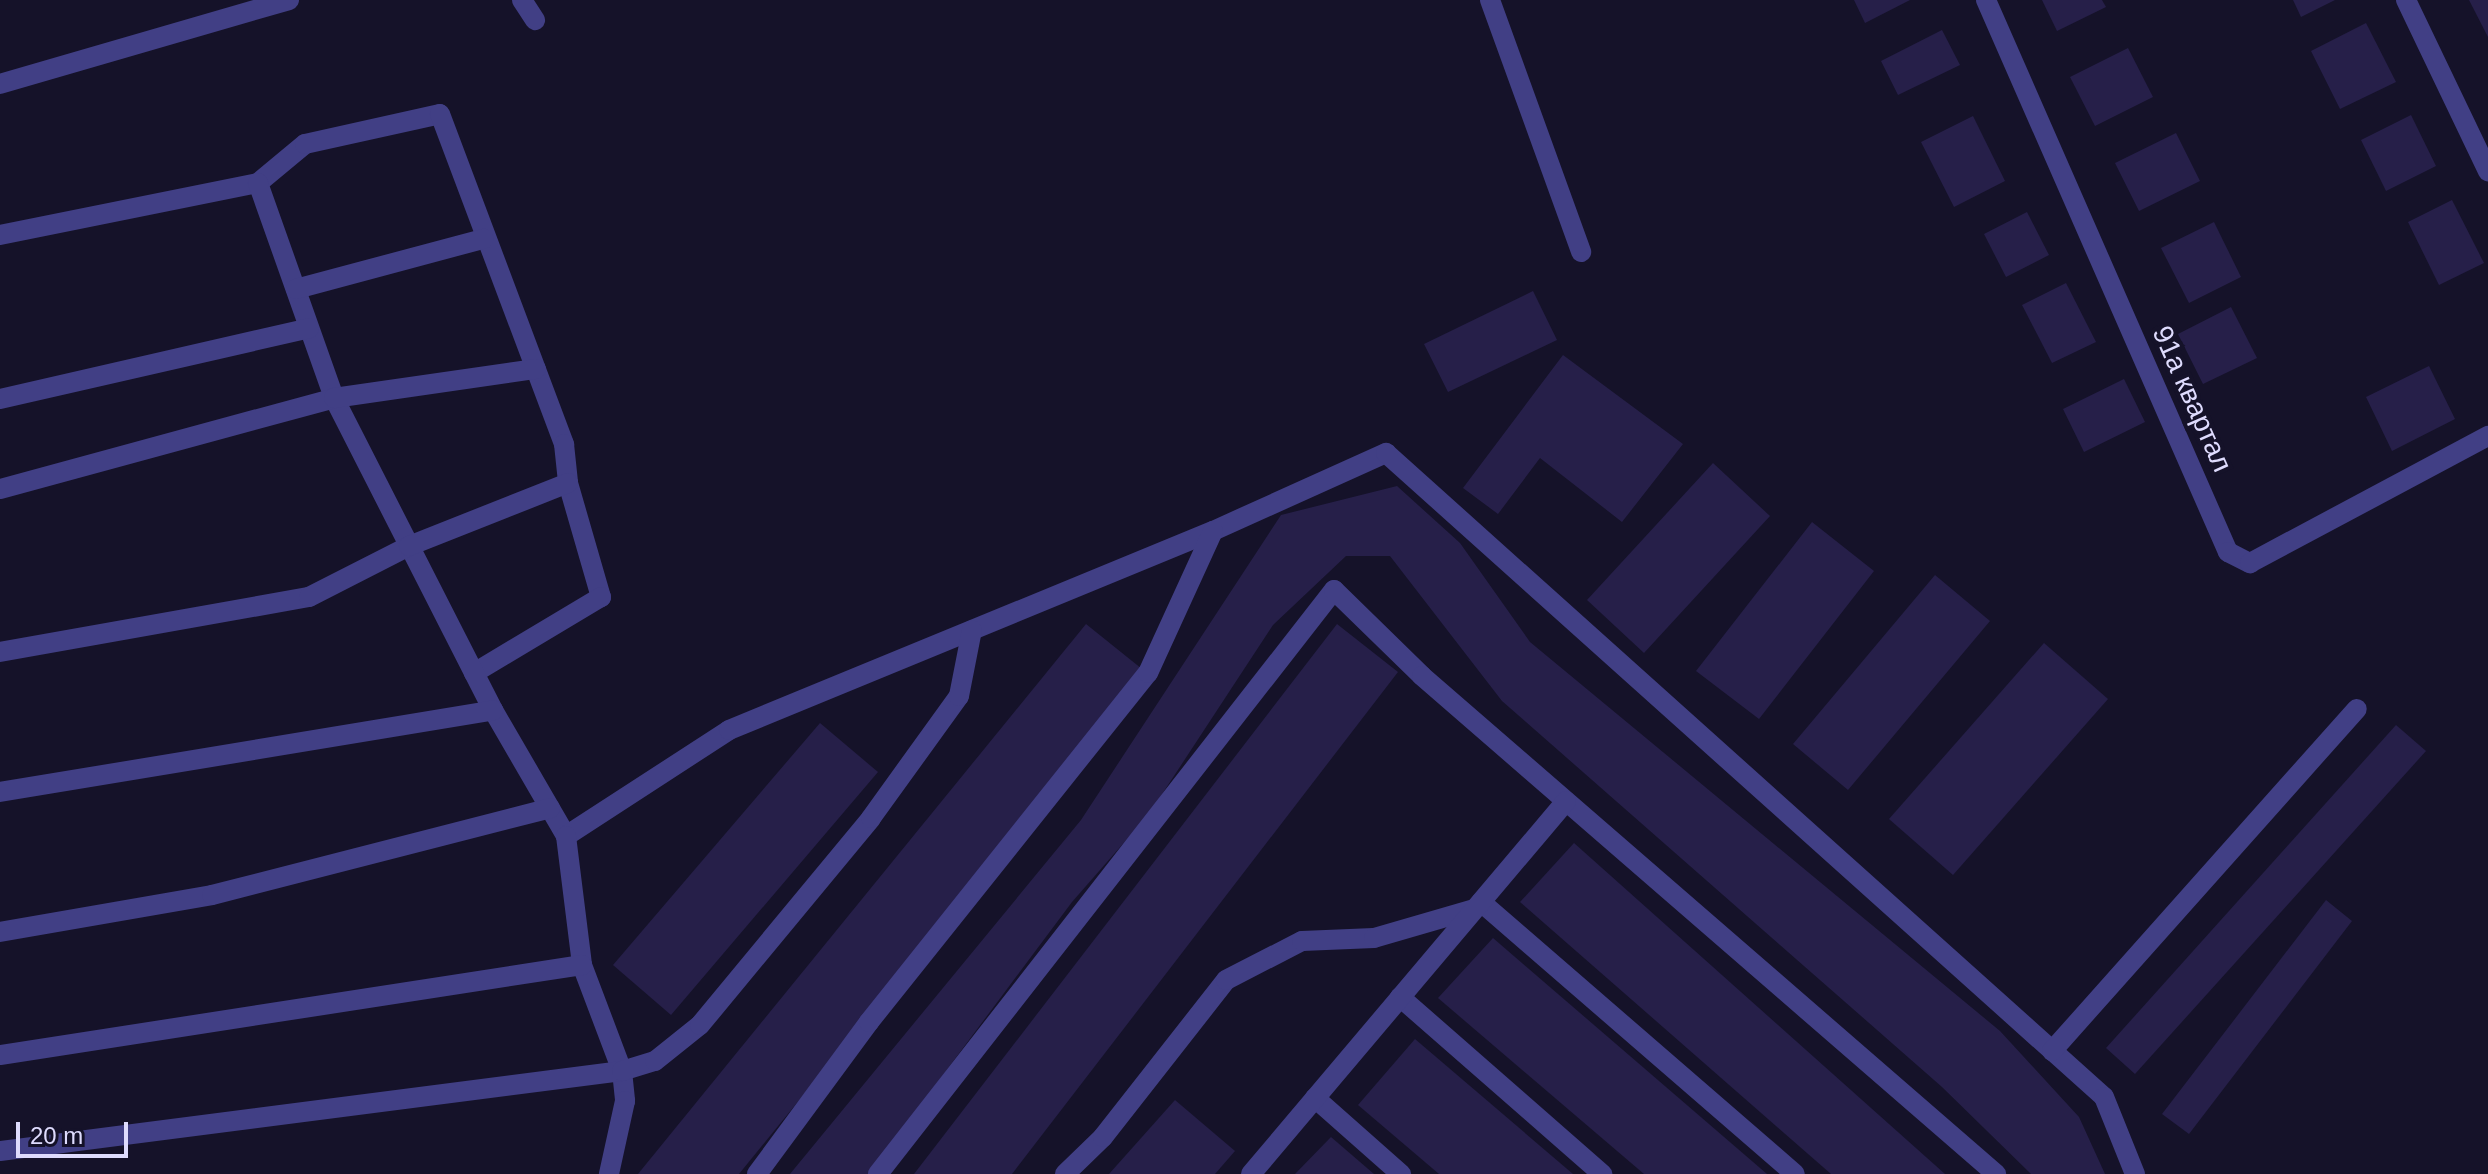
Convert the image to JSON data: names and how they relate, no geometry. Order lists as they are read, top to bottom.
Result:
{
  "streets": {
    "street": ["91а квартал"]
  },
  "scale_bar": "20 m"
}
